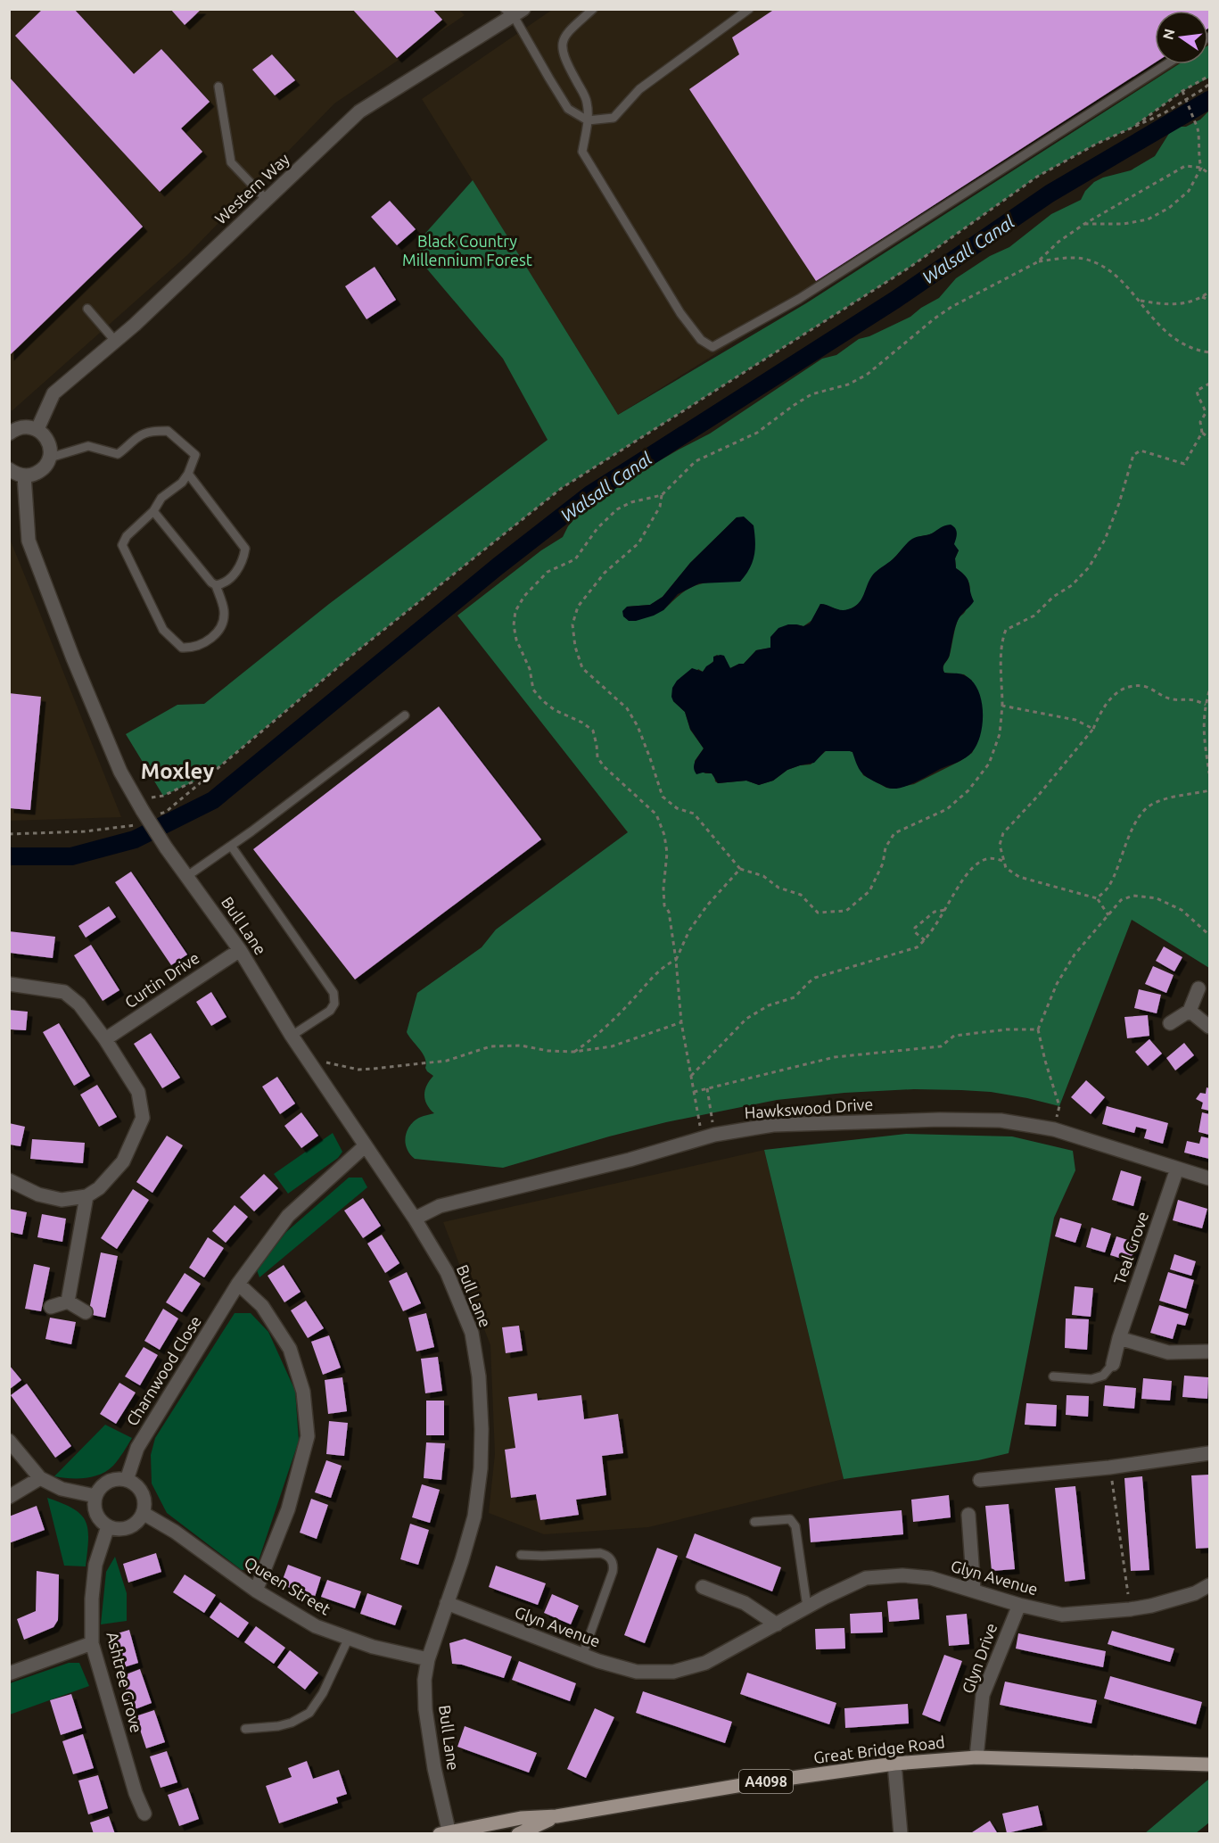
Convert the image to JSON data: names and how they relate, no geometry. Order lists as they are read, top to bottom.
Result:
{
  "streets": {
    "main road": ["Great Bridge Road", "A4098"],
    "street": [
      "Western Way",
      "Bull Lane",
      "Curtin Drive",
      "Hawkswood Drive",
      "Teal Grove",
      "Charnwood Close",
      "Glyn Avenue",
      "Queen Street",
      "Glyn Drive",
      "Ashtree Grove"
    ]
  },
  "crossings": [
    ["Bull Lane", "Curtin Drive"],
    ["Bull Lane", "Hawkswood Drive"],
    ["Bull Lane", "Charnwood Close"],
    ["Bull Lane", "Glyn Avenue"],
    ["Bull Lane", "Queen Street"],
    ["Bull Lane", "Great Bridge Road"],
    ["Hawkswood Drive", "Teal Grove"],
    ["Charnwood Close", "Queen Street"],
    ["Charnwood Close", "Ashtree Grove"],
    ["Glyn Avenue", "Glyn Drive"],
    ["Queen Street", "Ashtree Grove"],
    ["Glyn Drive", "Great Bridge Road"]
  ],
  "districts": ["Moxley"],
  "water": ["Walsall Canal"],
  "parks": ["Black Country Millennium Forest"],
  "north": "left"
}
